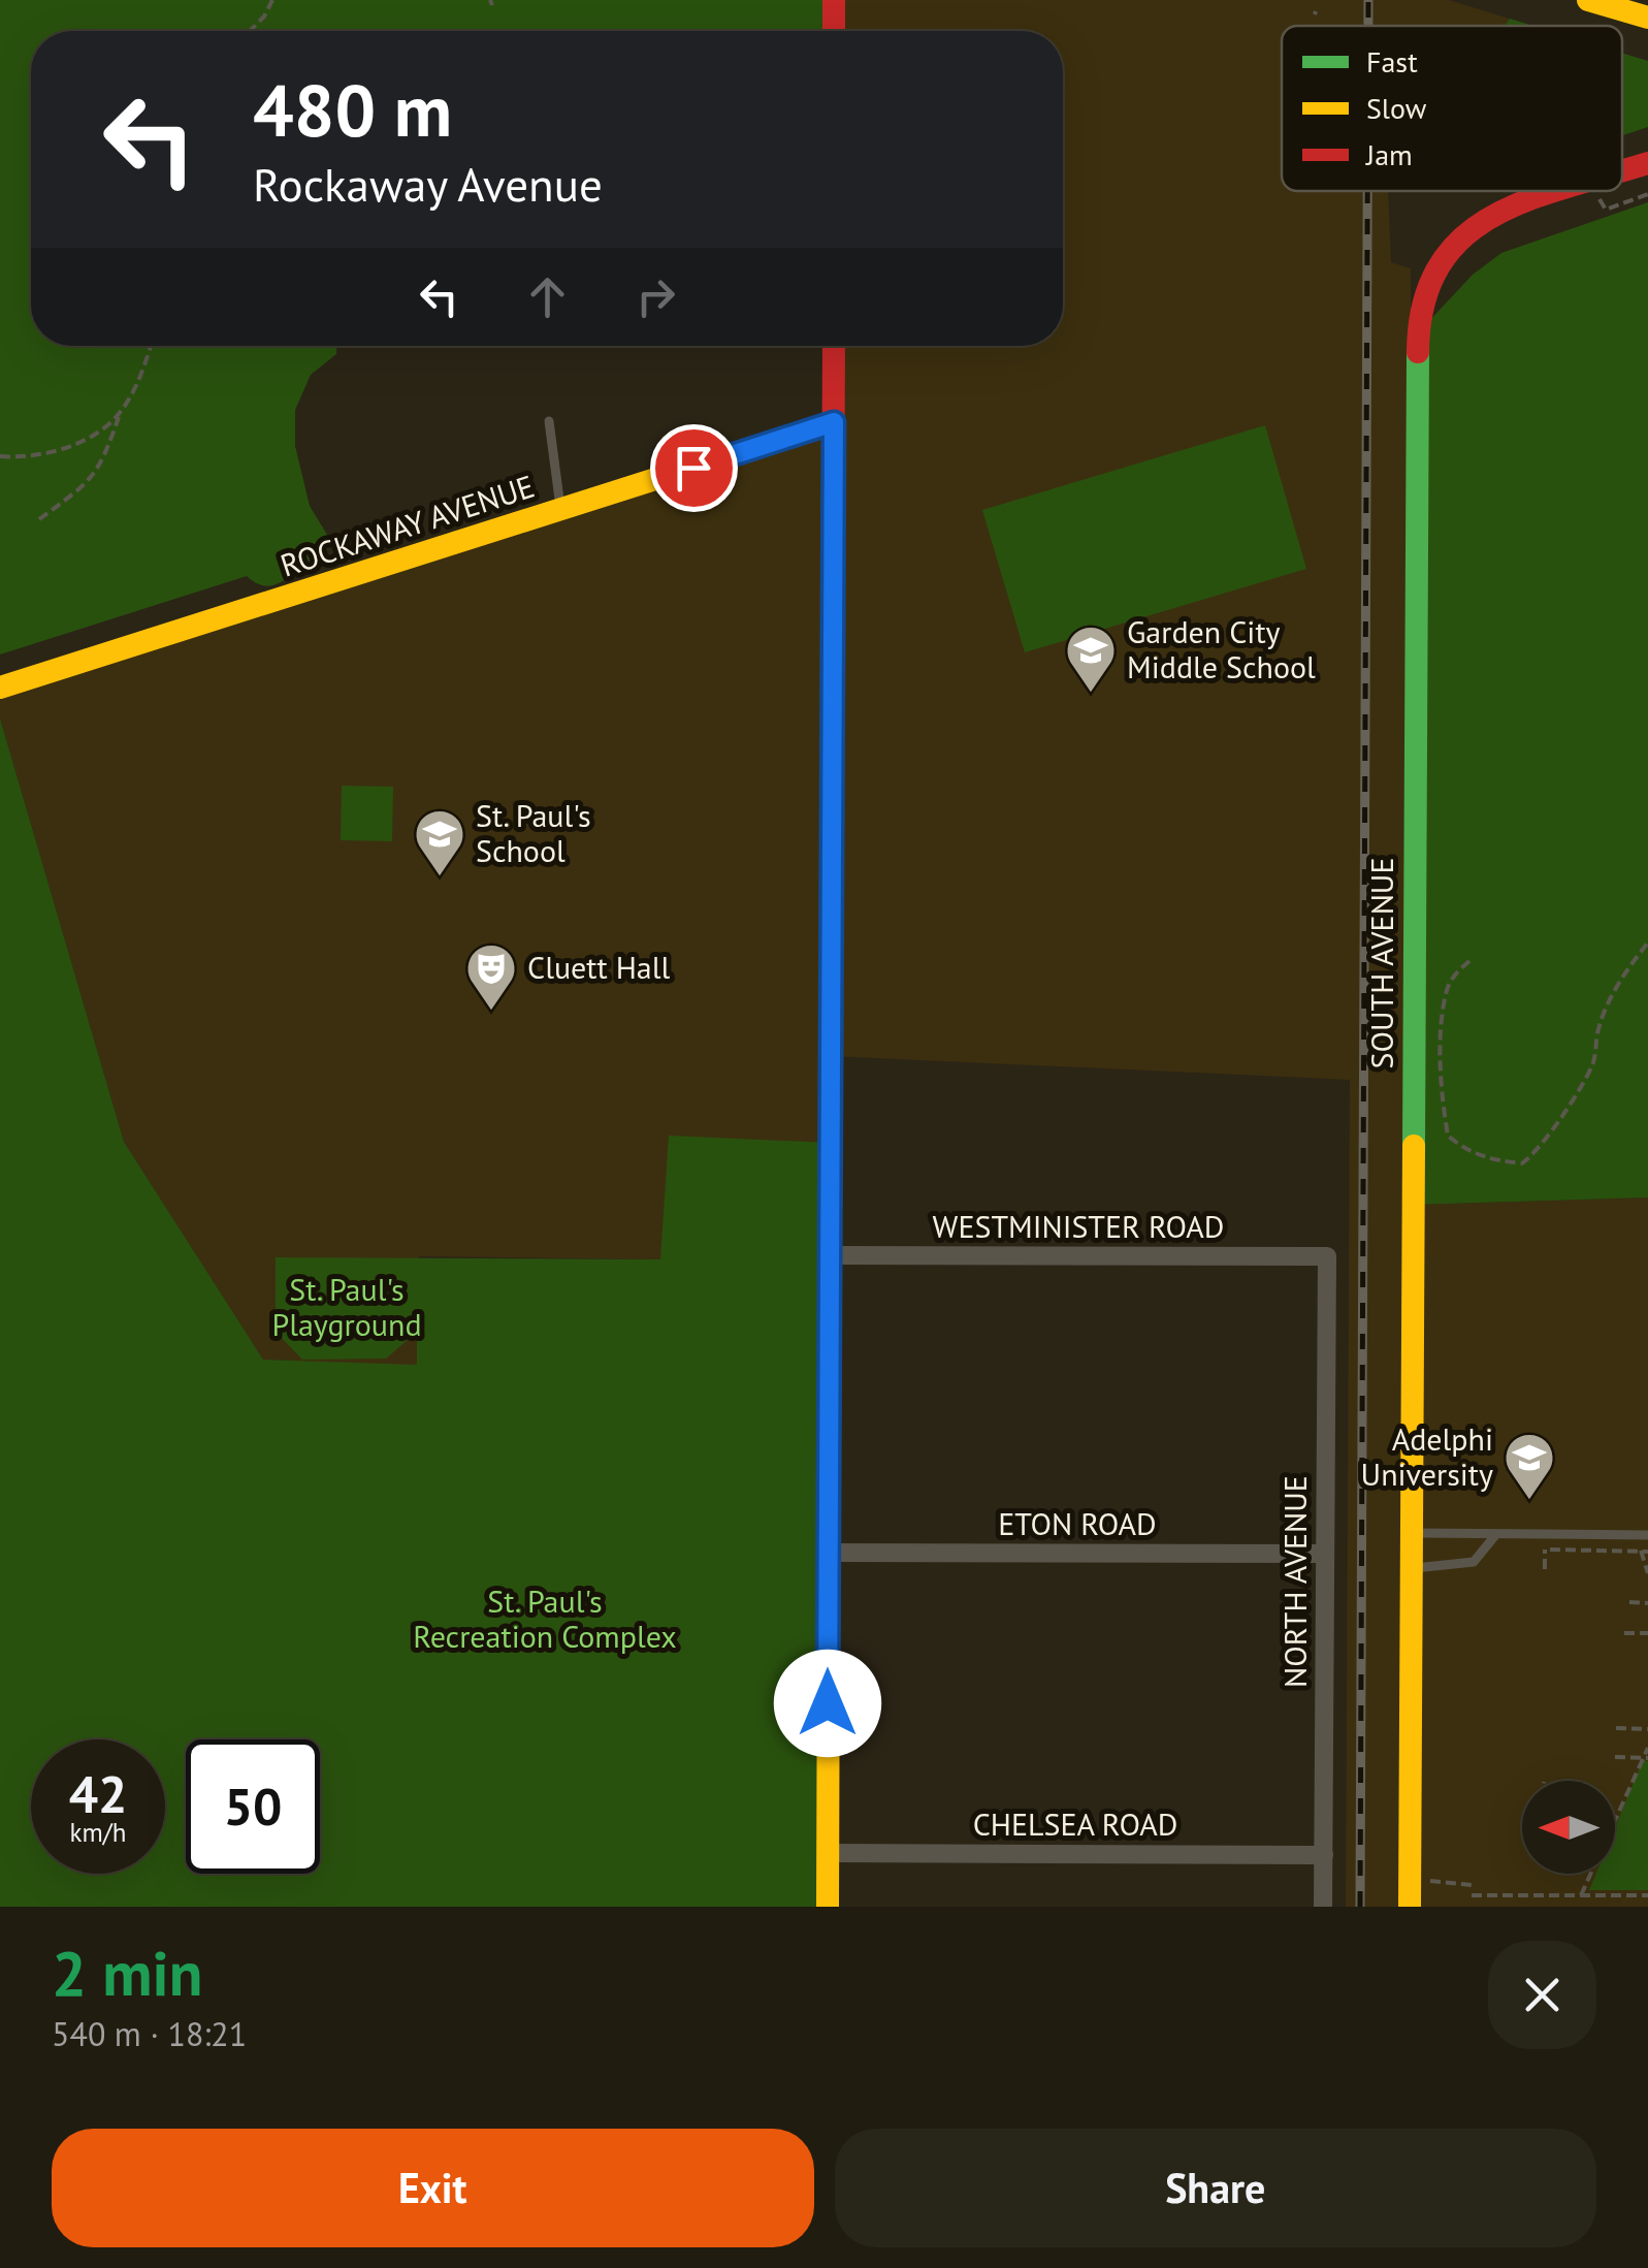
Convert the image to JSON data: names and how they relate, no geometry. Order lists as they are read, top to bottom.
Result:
{
  "streets": {
    "main road": ["ROCKAWAY AVENUE", "SOUTH AVENUE"],
    "street": [
      "WESTMINISTER ROAD",
      "ETON ROAD",
      "NORTH AVENUE",
      "CHELSEA ROAD"
    ]
  },
  "crossings": [
    ["WESTMINISTER ROAD", "NORTH AVENUE"],
    ["ETON ROAD", "NORTH AVENUE"],
    ["NORTH AVENUE", "CHELSEA ROAD"]
  ],
  "parks": ["St. Paul's Playground", "St. Paul's Recreation Complex"],
  "places": {
    "school or university": ["Garden City Middle School", "St. Paul's School", "Adelphi University"],
    "theatre": ["Cluett Hall"]
  },
  "legend": ["Fast", "Slow", "Jam"],
  "north": "left",
  "page": {
    "turn": ["480 m", "Rockaway Avenue"],
    "speed": "42 km/h",
    "limit": "50",
    "heading": ["2 min", "540 m · 18:21"],
    "buttons": ["Exit", "Share"]
  }
}
